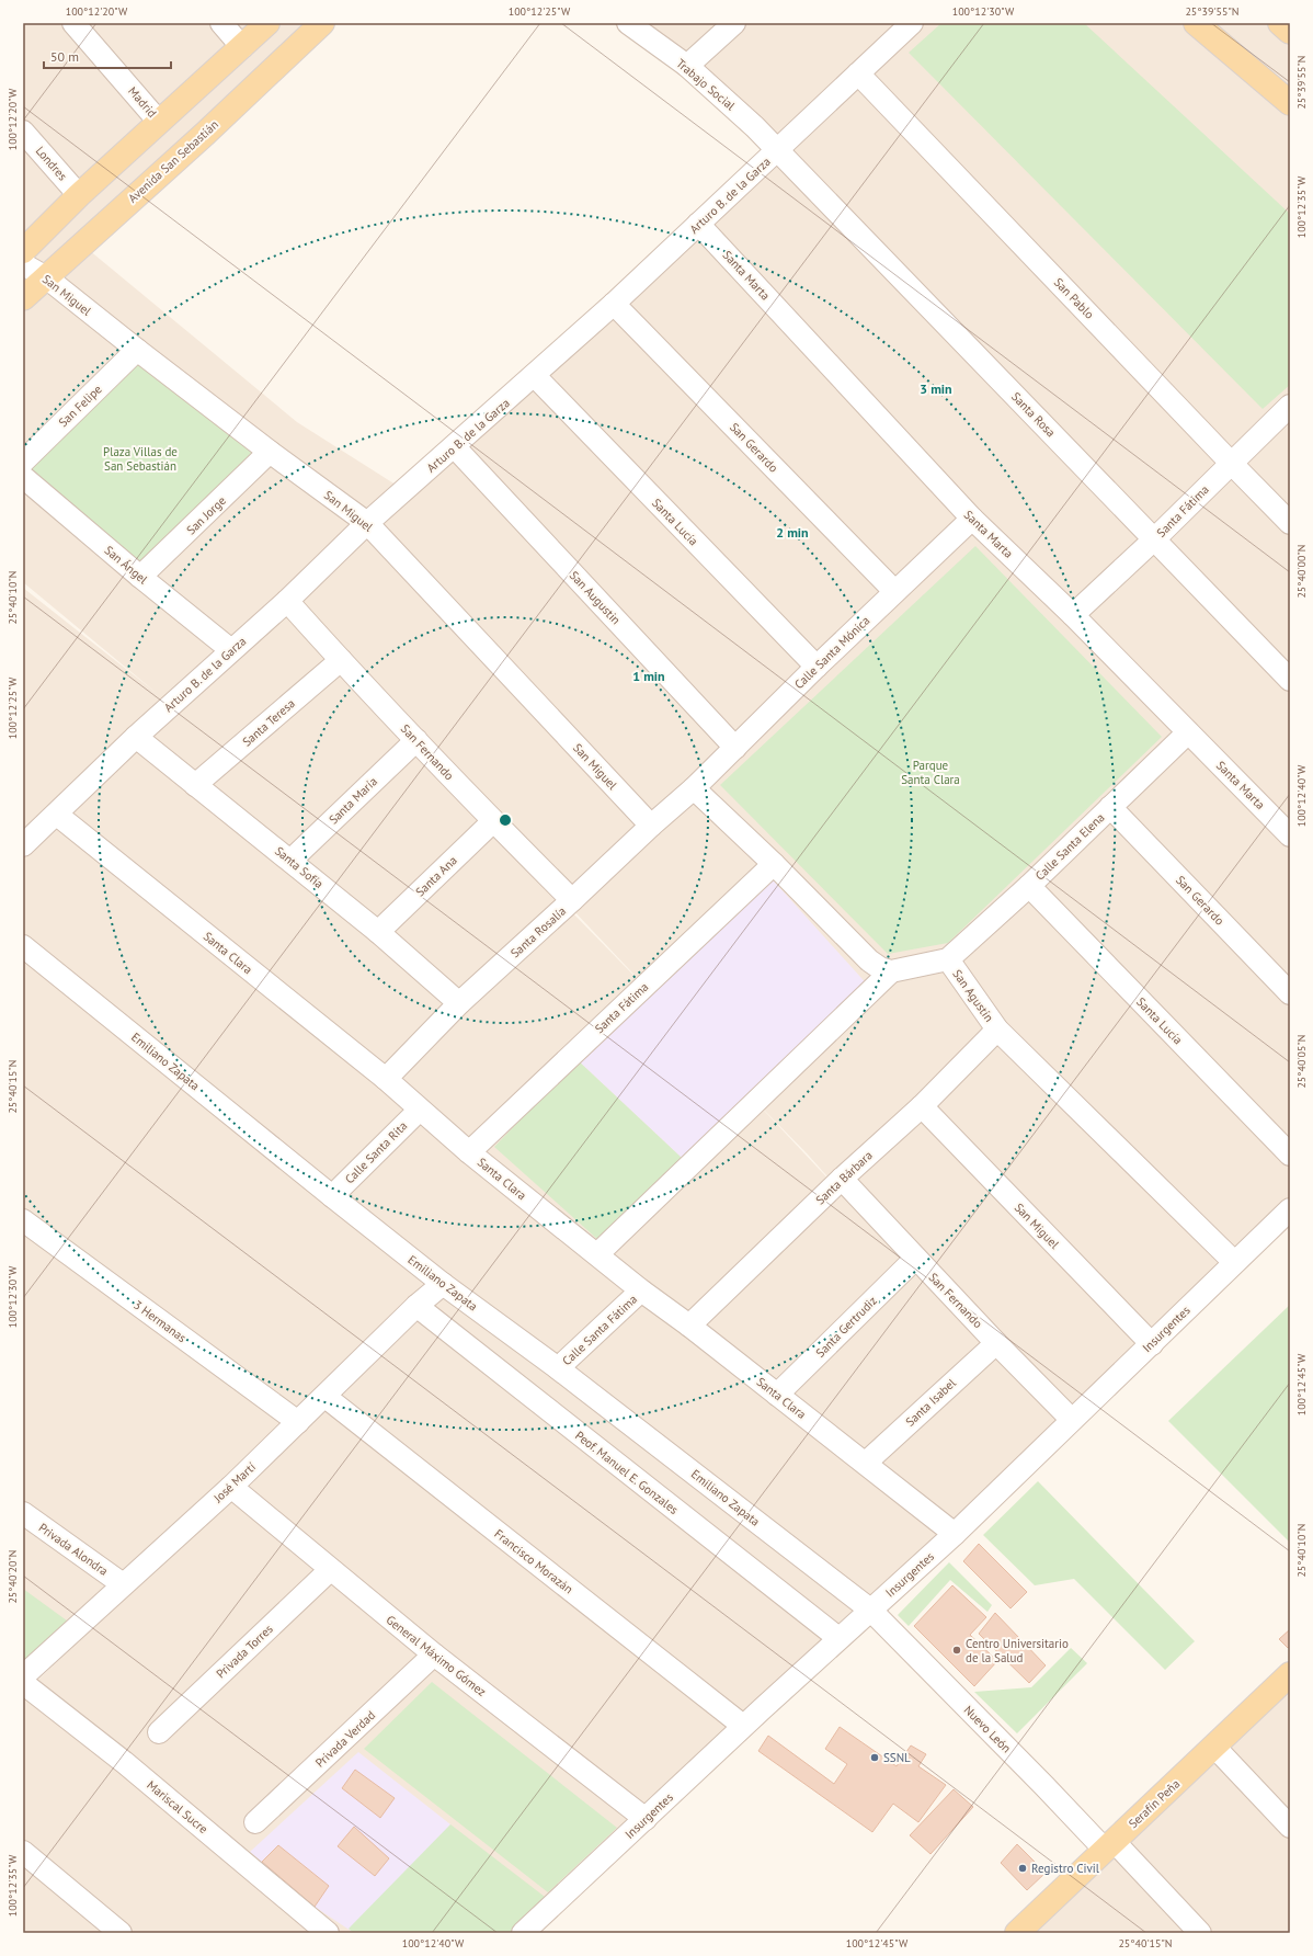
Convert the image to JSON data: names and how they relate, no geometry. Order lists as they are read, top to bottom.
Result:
{
  "streets": {
    "main road": ["Avenida San Sebastián", "Serafín Peña"],
    "street": [
      "Trabajo Social",
      "Madrid",
      "Londres",
      "Arturo B. de la Garza",
      "Santa Marta",
      "San Miguel",
      "San Pablo",
      "San Felipe",
      "Santa Rosa",
      "San Gerardo",
      "Santa Fátima",
      "San Jorge",
      "Santa Lucía",
      "San Ángel",
      "San Augustin",
      "Calle Santa Mónica",
      "Santa Teresa",
      "San Fernando",
      "Santa María",
      "Calle Santa Elena",
      "Santa Sofía",
      "Santa Ana",
      "Santa Rosalía",
      "Santa Clara",
      "San Agustín",
      "Emiliano Zapata",
      "Calle Santa Rita",
      "Santa Bárbara",
      "3 Hermanas",
      "Santa Gertrudiz",
      "Insurgentes",
      "Calle Santa Fátima",
      "Santa Isabel",
      "Peof. Manuel E. Gonzales",
      "José Martí",
      "Privada Alondra",
      "Francisco Morazán",
      "Privada Torres",
      "General Máximo Gómez",
      "Nuevo León",
      "Privada Verdad",
      "Mariscal Sucre"
    ]
  },
  "crossings": [
    ["Trabajo Social", "Arturo B. de la Garza"],
    ["Trabajo Social", "Santa Rosa"],
    ["Avenida San Sebastián", "San Miguel"],
    ["Arturo B. de la Garza", "Santa Marta"],
    ["Arturo B. de la Garza", "San Miguel"],
    ["Arturo B. de la Garza", "San Pablo"],
    ["Arturo B. de la Garza", "Santa Rosa"],
    ["Arturo B. de la Garza", "San Gerardo"],
    ["Arturo B. de la Garza", "Santa Lucía"],
    ["Arturo B. de la Garza", "San Ángel"],
    ["Arturo B. de la Garza", "San Augustin"],
    ["Arturo B. de la Garza", "San Fernando"],
    ["Arturo B. de la Garza", "Santa Sofía"],
    ["Arturo B. de la Garza", "Santa Clara"],
    ["Santa Marta", "Santa Fátima"],
    ["Santa Marta", "Calle Santa Mónica"],
    ["Santa Marta", "Calle Santa Elena"],
    ["San Miguel", "San Felipe"],
    ["San Miguel", "San Jorge"],
    ["San Miguel", "Santa Rosalía"],
    ["San Miguel", "Santa Bárbara"],
    ["San Miguel", "Insurgentes"],
    ["San Pablo", "Santa Fátima"],
    ["Santa Rosa", "Santa Fátima"],
    ["San Gerardo", "Calle Santa Mónica"],
    ["San Gerardo", "Calle Santa Elena"],
    ["Santa Fátima", "Santa Clara"],
    ["San Jorge", "San Ángel"],
    ["Santa Lucía", "Calle Santa Mónica"],
    ["Santa Lucía", "Calle Santa Elena"],
    ["San Augustin", "Calle Santa Mónica"],
    ["Calle Santa Mónica", "Santa Rosalía"],
    ["Santa Teresa", "San Fernando"],
    ["Santa Teresa", "Santa Sofía"],
    ["San Fernando", "Santa María"],
    ["San Fernando", "Santa Ana"],
    ["San Fernando", "Santa Rosalía"],
    ["San Fernando", "Santa Bárbara"],
    ["San Fernando", "Santa Gertrudiz"],
    ["San Fernando", "Insurgentes"],
    ["San Fernando", "Santa Isabel"],
    ["Santa María", "Santa Sofía"],
    ["Calle Santa Elena", "San Agustín"],
    ["Santa Sofía", "Santa Ana"],
    ["Santa Sofía", "Santa Rosalía"],
    ["Santa Rosalía", "Santa Clara"],
    ["Santa Clara", "Calle Santa Rita"],
    ["Santa Clara", "Santa Bárbara"],
    ["Santa Clara", "Santa Gertrudiz"],
    ["Santa Clara", "Insurgentes"],
    ["Santa Clara", "Calle Santa Fátima"],
    ["Santa Clara", "Santa Isabel"],
    ["San Agustín", "Santa Bárbara"],
    ["San Agustín", "Insurgentes"],
    ["Emiliano Zapata", "Calle Santa Rita"],
    ["Emiliano Zapata", "Insurgentes"],
    ["Emiliano Zapata", "Calle Santa Fátima"],
    ["Emiliano Zapata", "José Martí"],
    ["Emiliano Zapata", "Nuevo León"],
    ["3 Hermanas", "José Martí"],
    ["Insurgentes", "Peof. Manuel E. Gonzales"],
    ["Insurgentes", "Francisco Morazán"],
    ["Insurgentes", "General Máximo Gómez"],
    ["Insurgentes", "Nuevo León"],
    ["Peof. Manuel E. Gonzales", "José Martí"],
    ["José Martí", "Privada Alondra"],
    ["José Martí", "Francisco Morazán"],
    ["José Martí", "General Máximo Gómez"],
    ["Privada Torres", "General Máximo Gómez"],
    ["General Máximo Gómez", "Privada Verdad"],
    ["Nuevo León", "Serafín Peña"]
  ],
  "parks": ["Plaza Villas de San Sebastián", "Parque Santa Clara"],
  "places": ["Centro Universitario de la Salud", "SSNL", "Registro Civil"],
  "scale_bar": "50 m",
  "coordinates": [
    "100°12'20\"W",
    "100°12'25\"W",
    "100°12'30\"W",
    "25°39'55\"N",
    "100°12'35\"W",
    "25°40'00\"N",
    "25°40'10\"N",
    "100°12'40\"W",
    "25°40'05\"N",
    "25°40'15\"N",
    "100°12'45\"W",
    "25°40'20\"N"
  ],
  "rings": ["3 min", "2 min", "1 min"]
}
